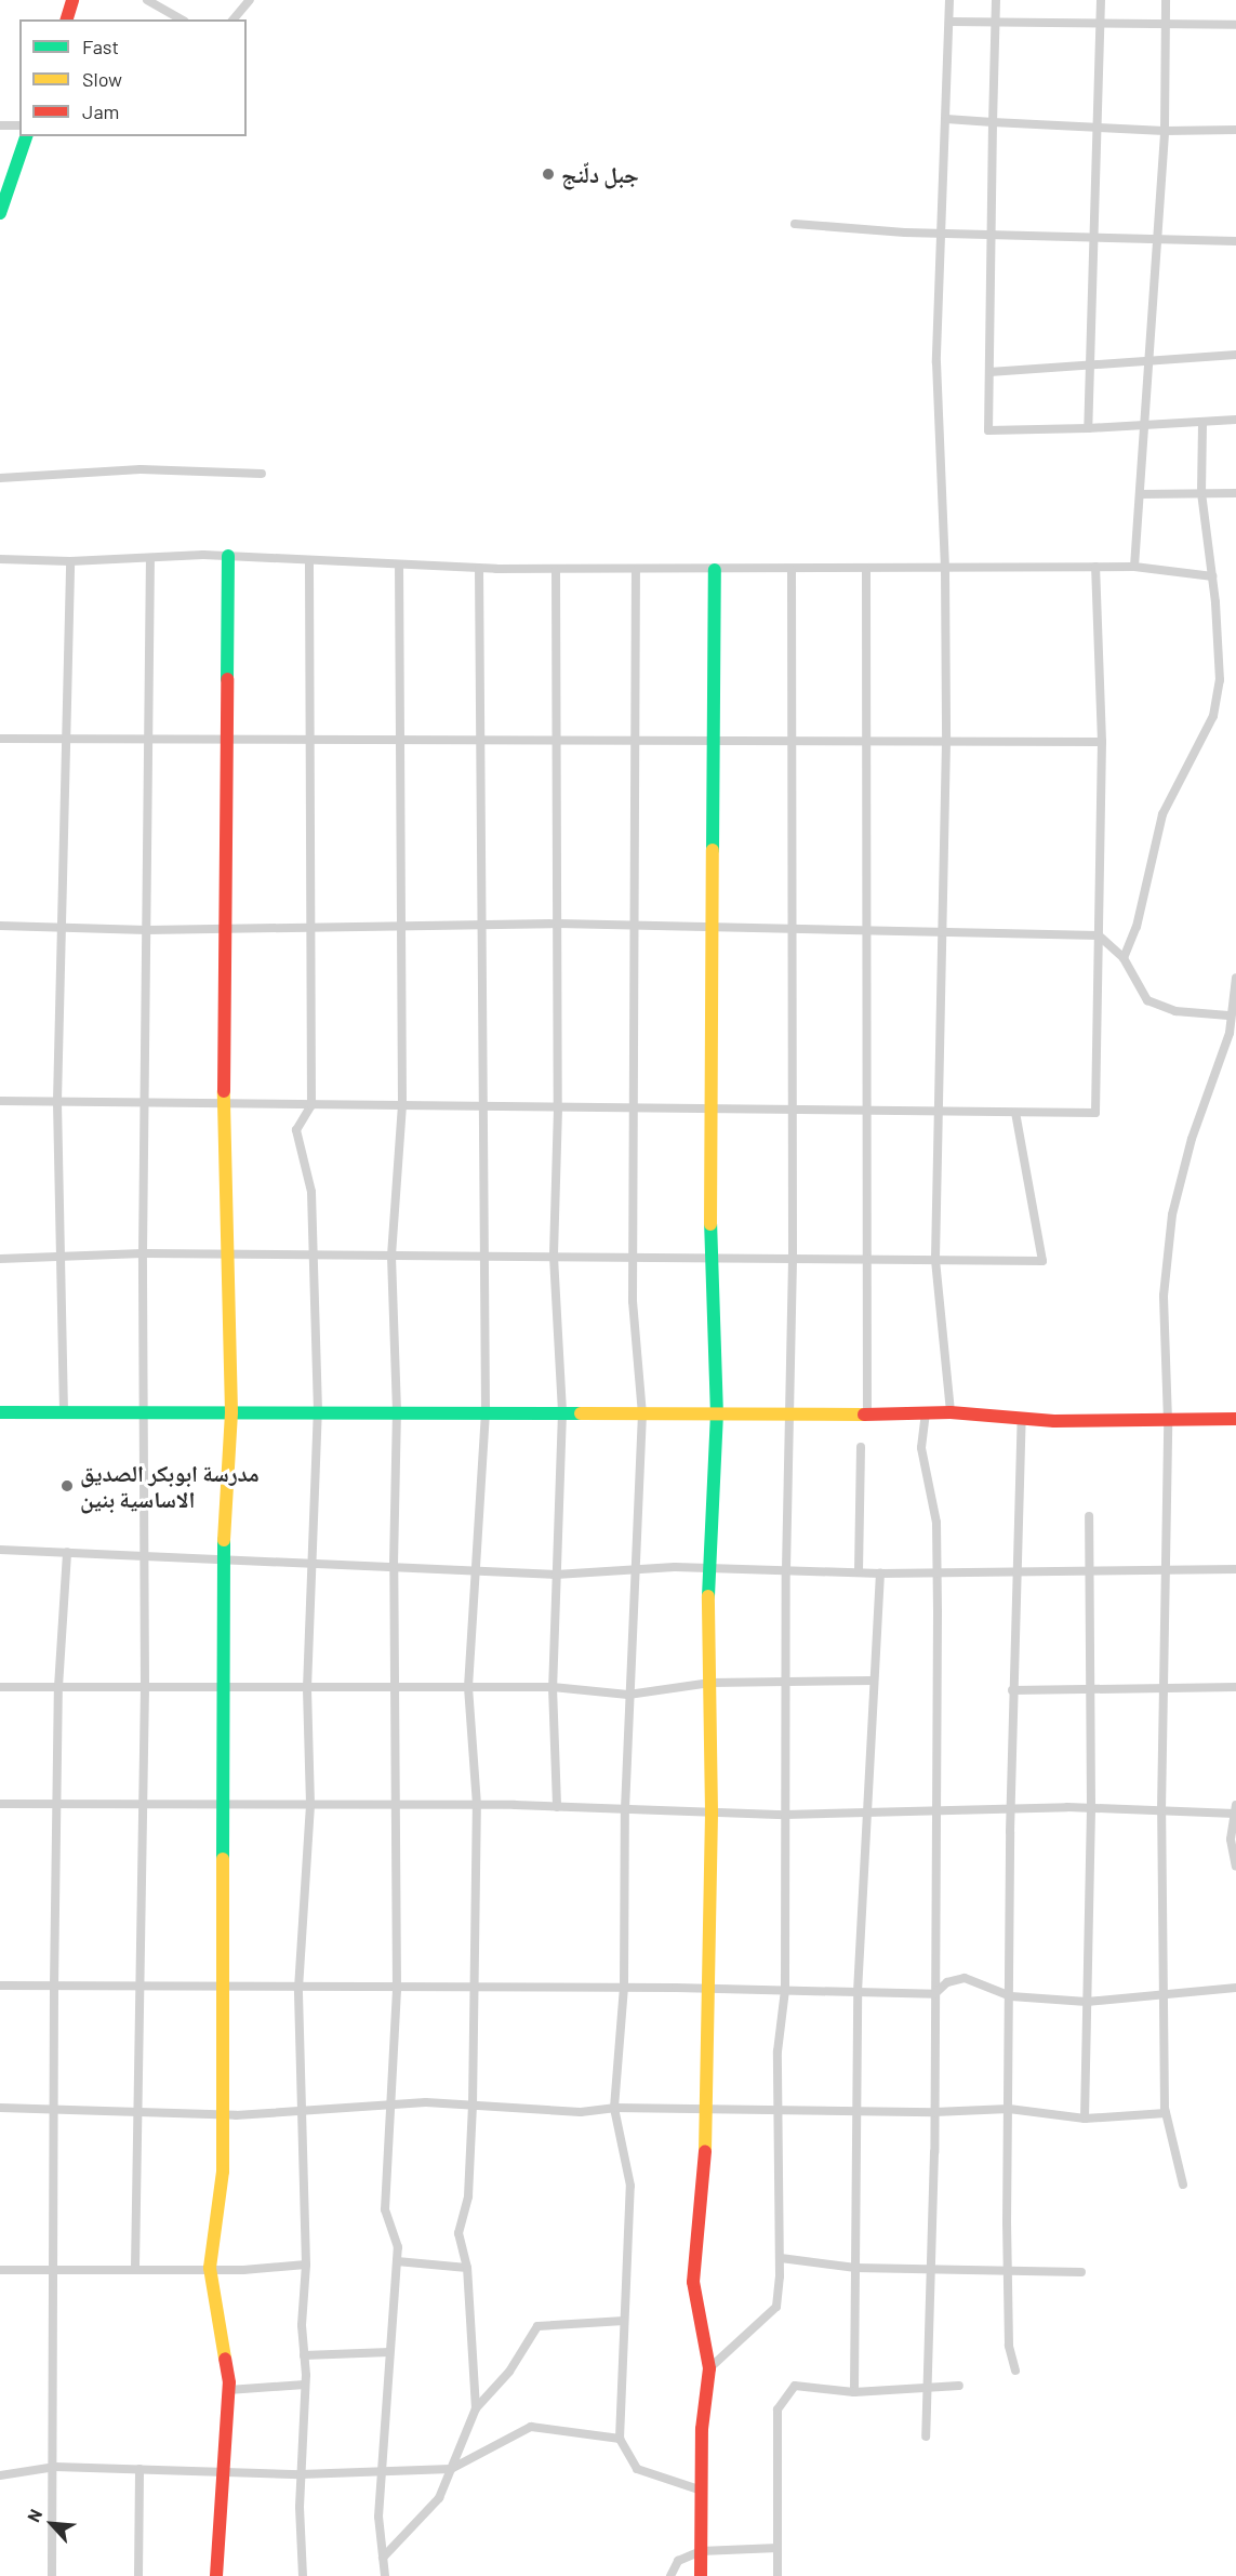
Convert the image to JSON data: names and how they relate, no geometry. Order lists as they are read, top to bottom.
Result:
{
  "places": ["جبل دلّنج", "مدرسة ابوبكر الصديق الاساسية بنين"],
  "legend": ["Fast", "Slow", "Jam"],
  "north": "top left"
}
